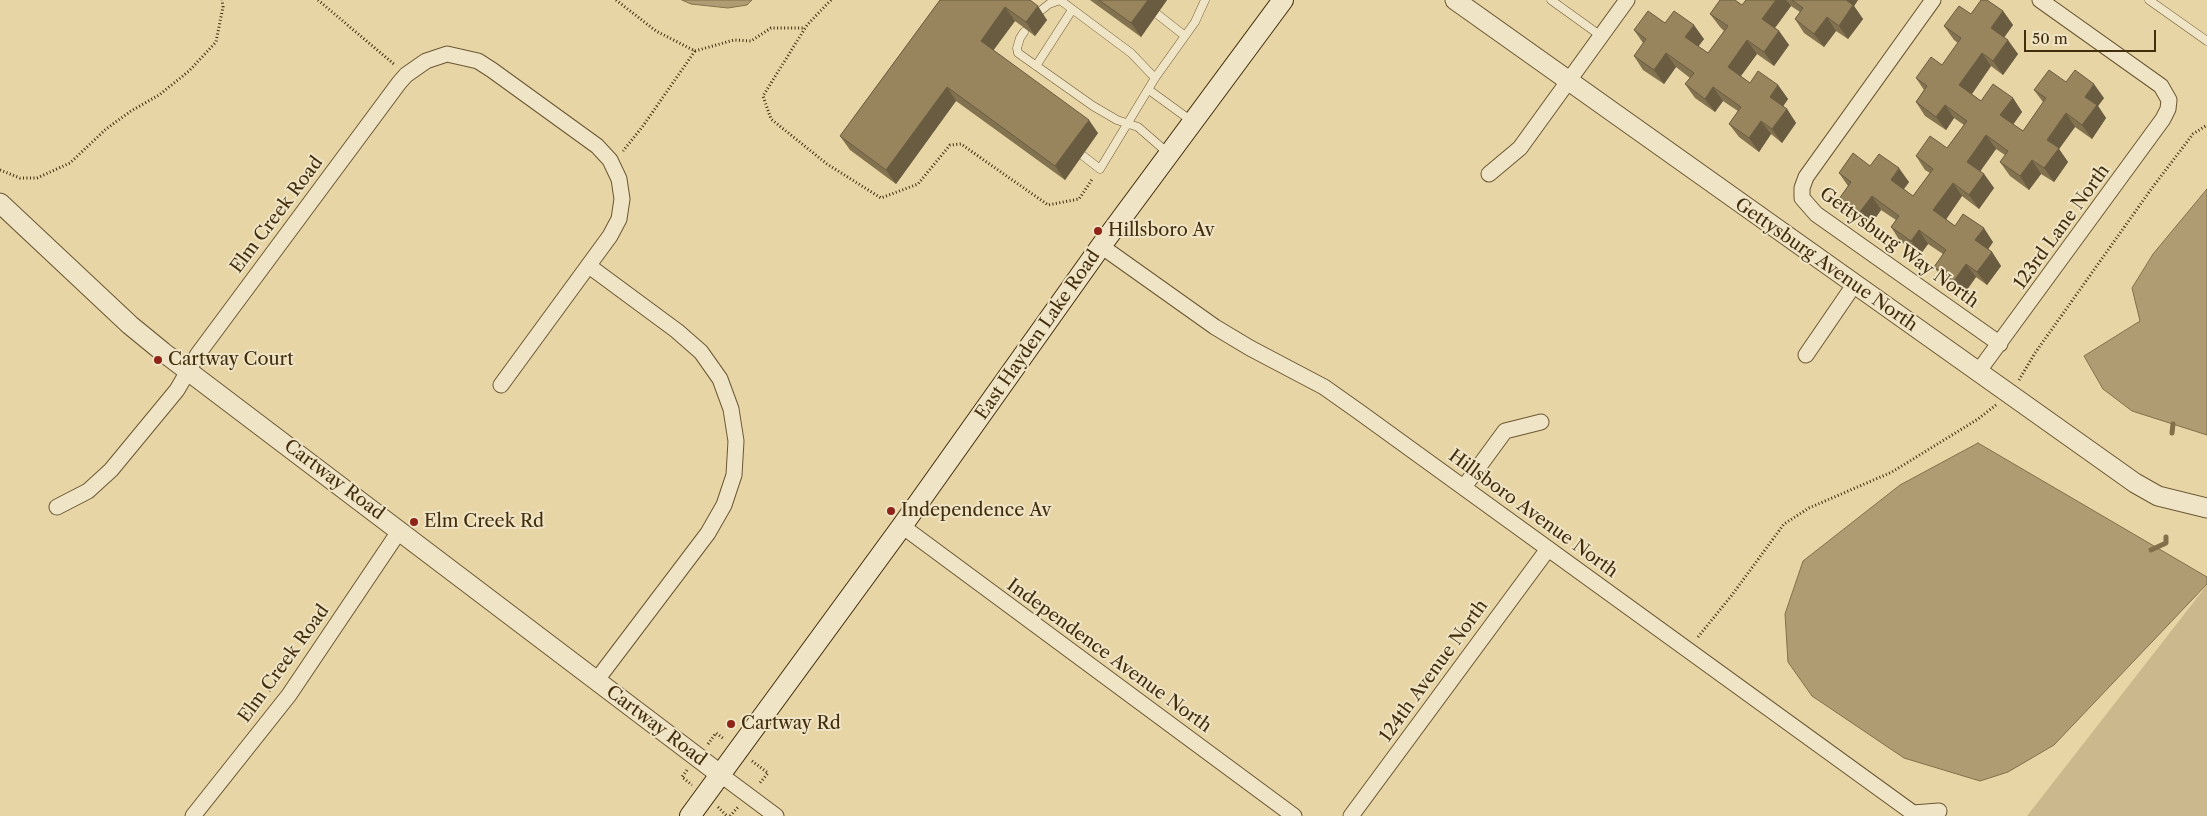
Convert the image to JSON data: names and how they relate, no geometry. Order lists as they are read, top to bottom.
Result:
{
  "streets": {
    "main road": ["East Hayden Lake Road"],
    "street": [
      "Elm Creek Road",
      "123rd Lane North",
      "Gettysburg Way North",
      "Gettysburg Avenue North",
      "Cartway Road",
      "Hillsboro Avenue North",
      "Independence Avenue North",
      "124th Avenue North"
    ]
  },
  "crossings": [
    ["Elm Creek Road", "Cartway Road"],
    ["123rd Lane North", "Gettysburg Way North"],
    ["123rd Lane North", "Gettysburg Avenue North"],
    ["East Hayden Lake Road", "Cartway Road"],
    ["East Hayden Lake Road", "Hillsboro Avenue North"],
    ["East Hayden Lake Road", "Independence Avenue North"],
    ["Hillsboro Avenue North", "124th Avenue North"]
  ],
  "places": [
    "Hillsboro Av",
    "Cartway Court",
    "Independence Av",
    "Elm Creek Rd",
    "Cartway Rd"
  ],
  "scale_bar": "50 m"
}
